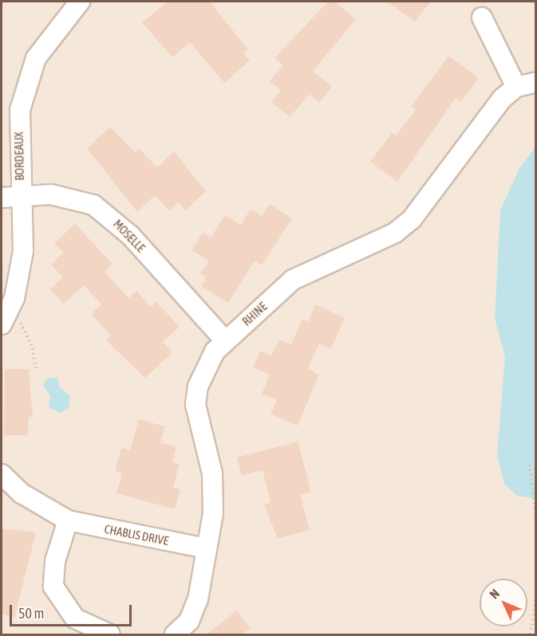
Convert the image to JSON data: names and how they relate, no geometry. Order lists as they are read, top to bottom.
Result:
{
  "streets": {
    "street": [
      "BORDEAUX",
      "MOSELLE",
      "RHINE",
      "CHABLIS DRIVE"
    ]
  },
  "crossings": [
    ["BORDEAUX", "MOSELLE"],
    ["MOSELLE", "RHINE"],
    ["RHINE", "CHABLIS DRIVE"]
  ],
  "scale_bar": "50 m",
  "north": "top left"
}
